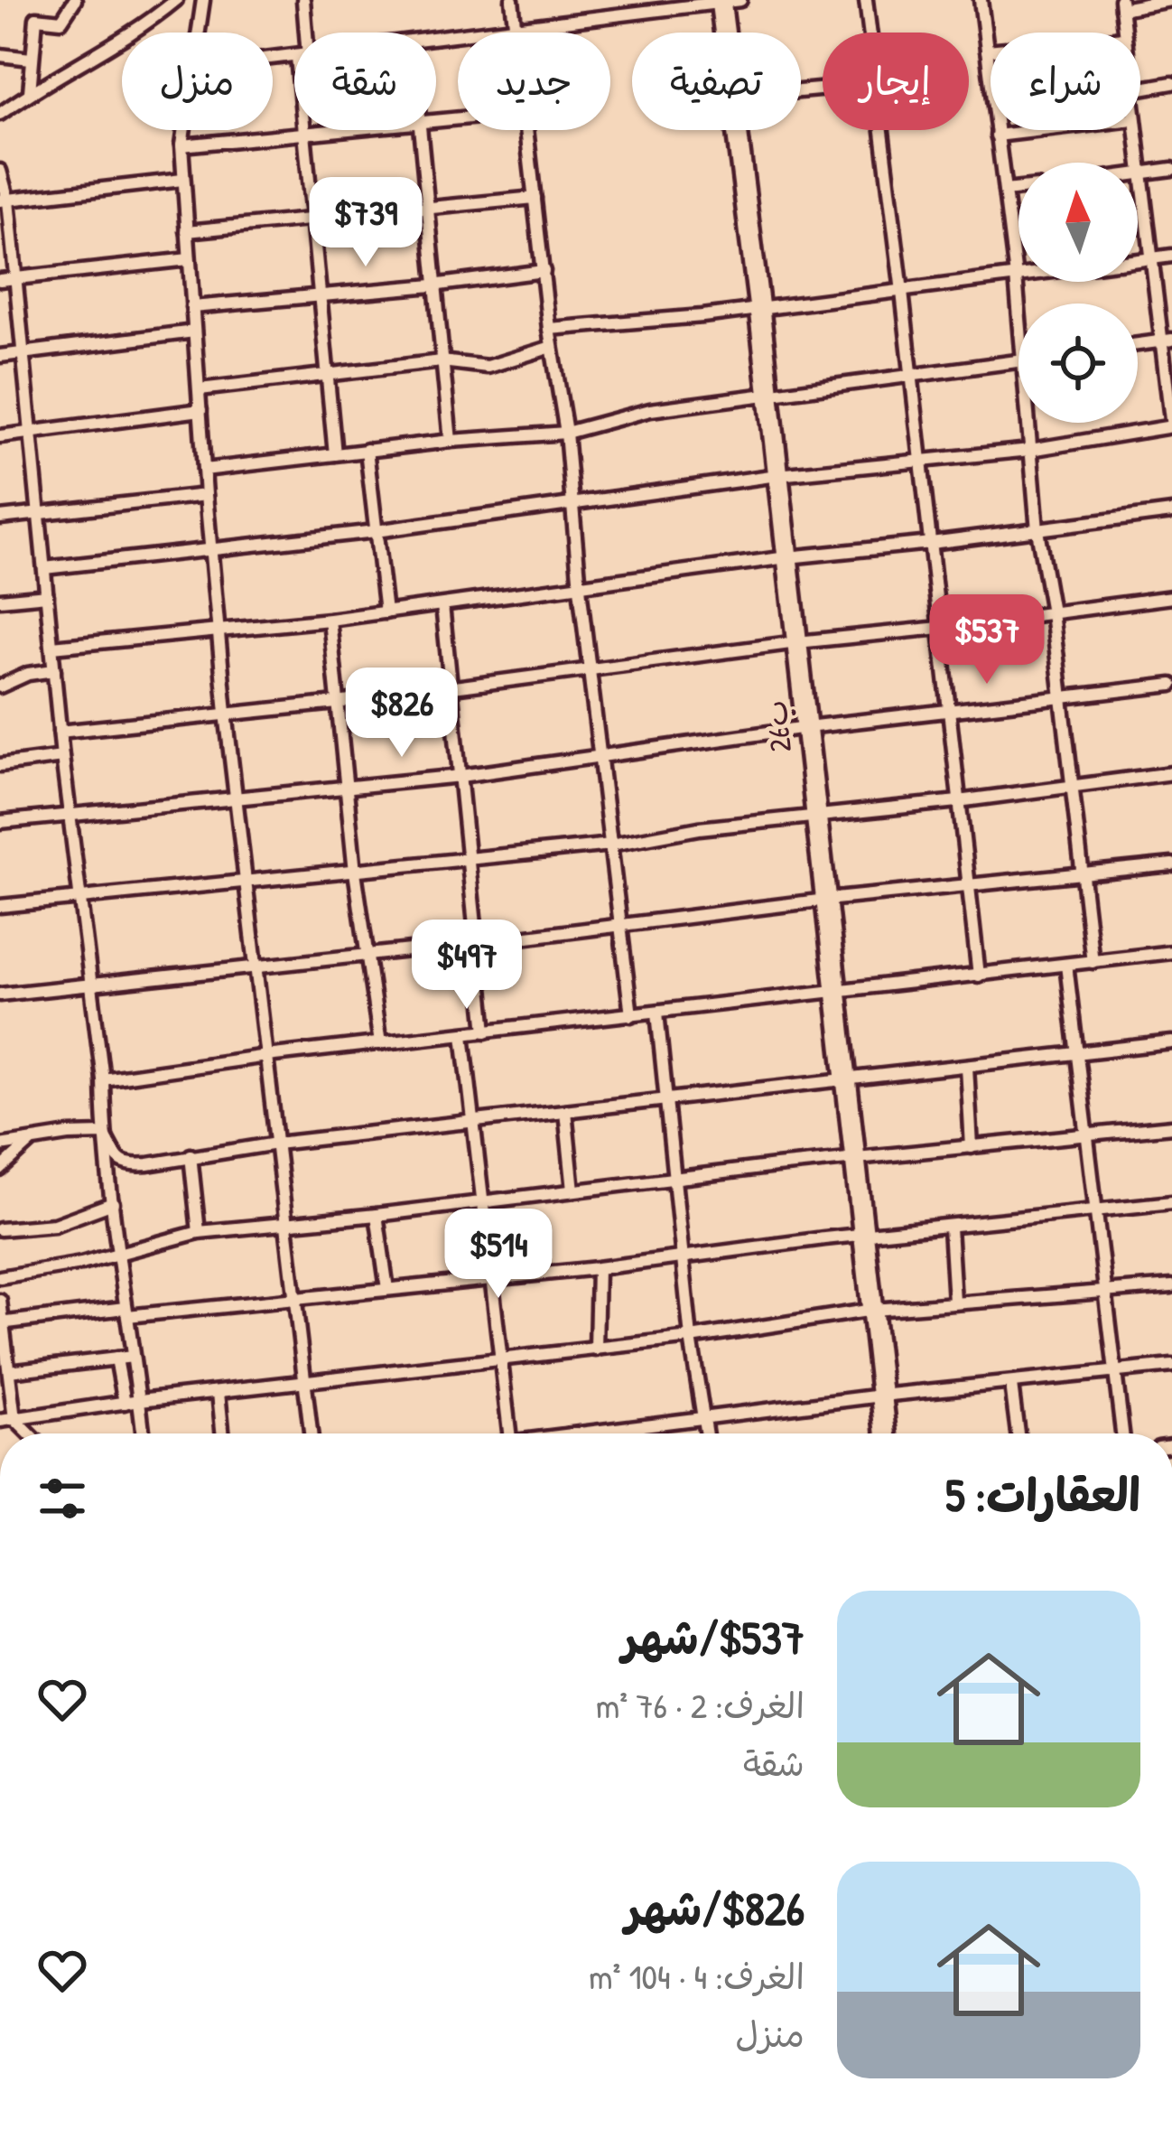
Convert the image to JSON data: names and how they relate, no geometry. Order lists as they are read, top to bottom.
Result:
{
  "streets": {
    "highway": ["26ب"]
  },
  "north": "top",
  "page": {
    "chip": [
      "شراء",
      "إيجار",
      "تصفية",
      "جديد",
      "شقة",
      "منزل"
    ],
    "price": [
      "$739",
      "$537",
      "$826",
      "$497",
      "$514"
    ],
    "heading": "العقارات: 5",
    "list": [
      {
        "name": "$537/شهر",
        "note": "الغرف: 2 · 76 m² · شقة"
      },
      {
        "name": "$826/شهر",
        "note": "الغرف: 4 · 104 m² · منزل"
      }
    ]
  }
}
